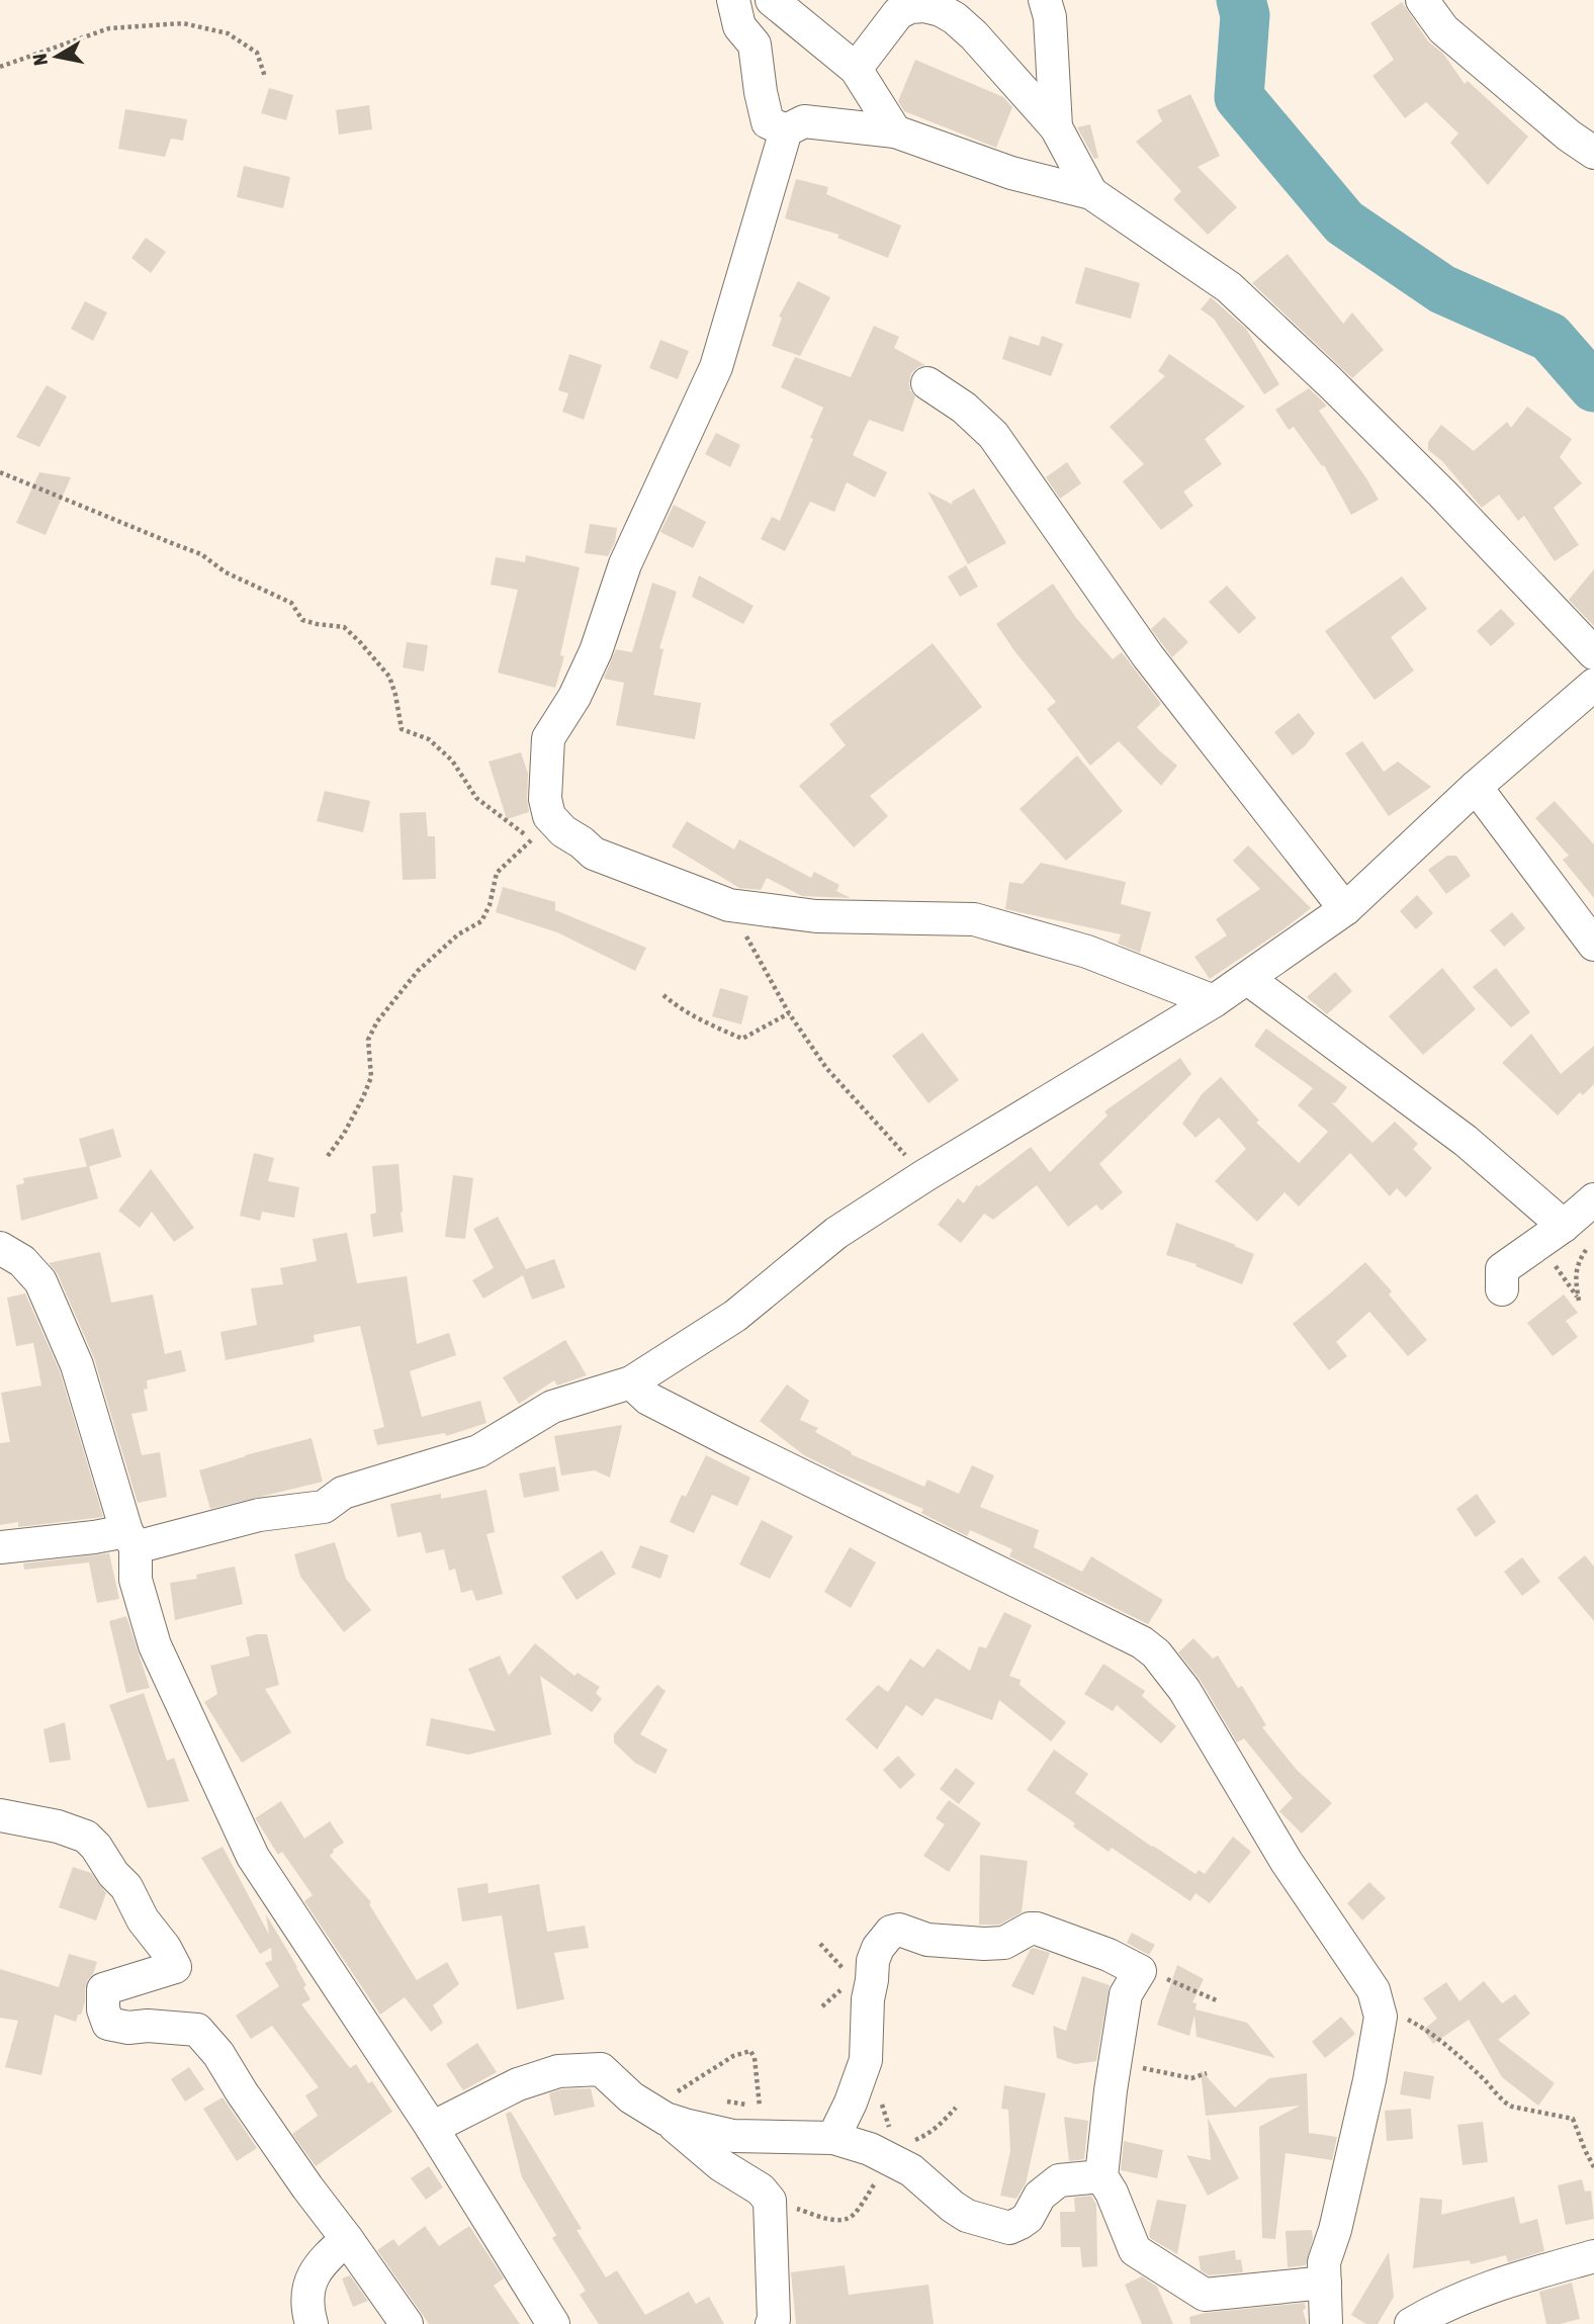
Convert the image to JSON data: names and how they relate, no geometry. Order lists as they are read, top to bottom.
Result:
{
  "north": "left"
}
